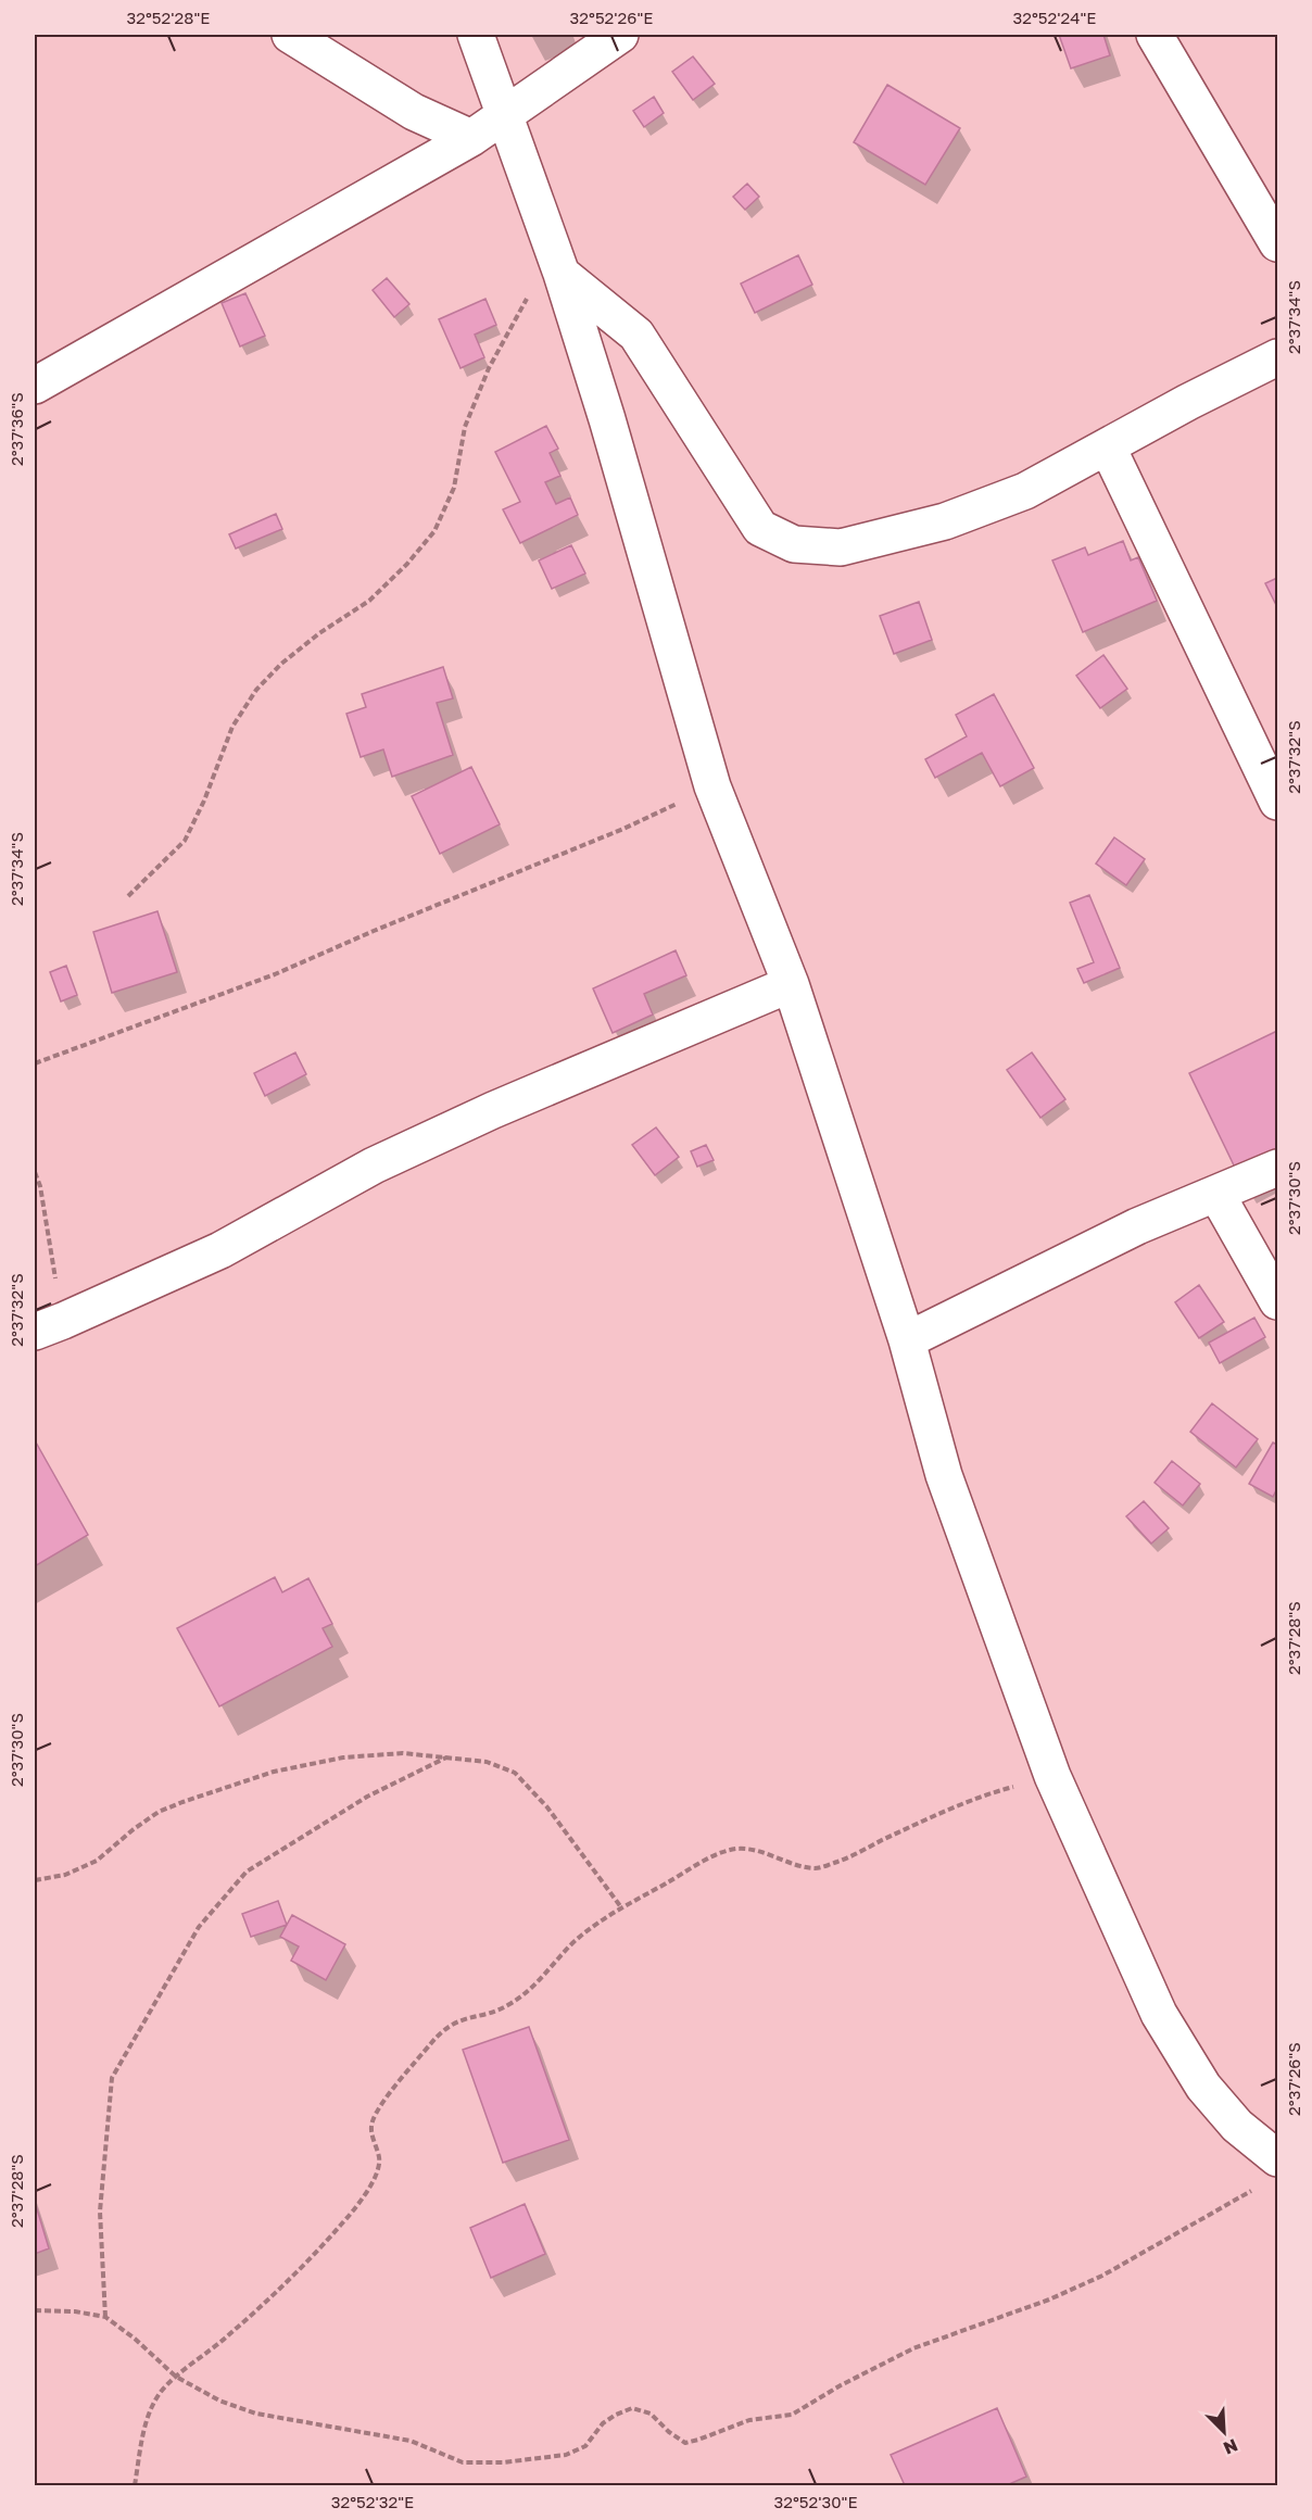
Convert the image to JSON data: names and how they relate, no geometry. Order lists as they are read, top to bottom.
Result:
{
  "north": "bottom right",
  "coordinates": [
    "32°52'28\"E",
    "32°52'26\"E",
    "32°52'24\"E",
    "2°37'34\"S",
    "2°37'36\"S",
    "2°37'32\"S",
    "2°37'30\"S",
    "2°37'28\"S",
    "2°37'26\"S",
    "32°52'32\"E",
    "32°52'30\"E"
  ]
}
